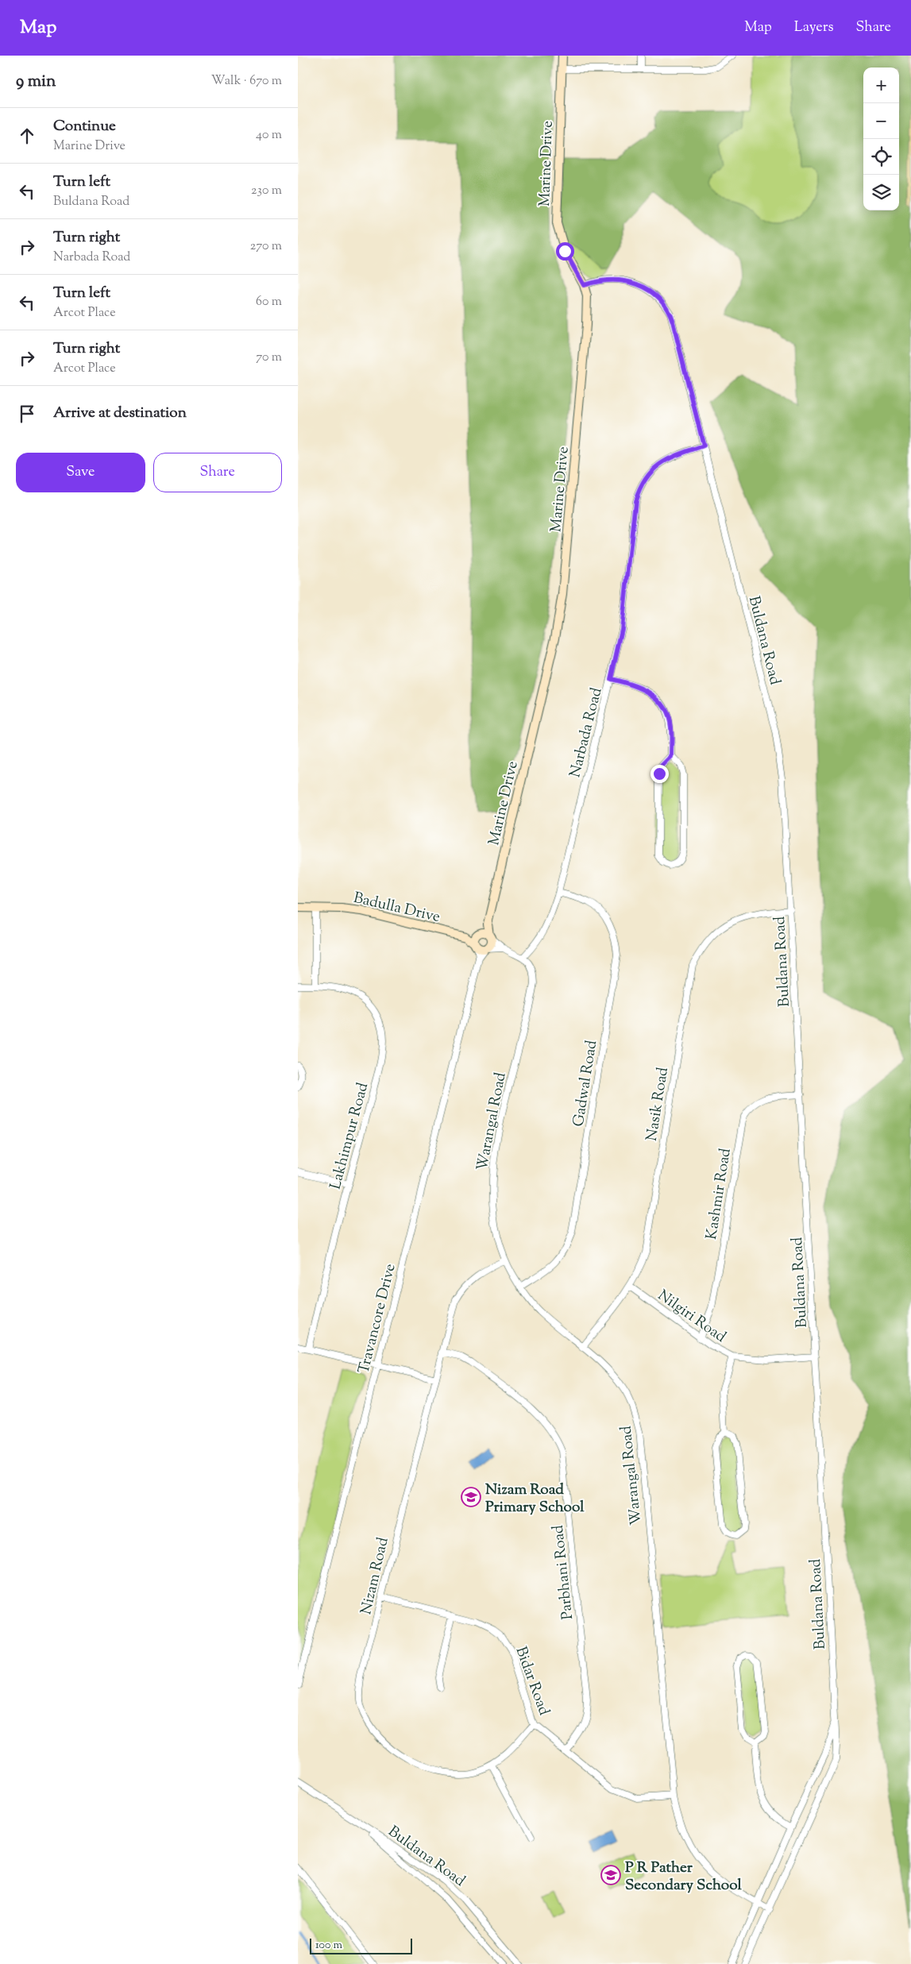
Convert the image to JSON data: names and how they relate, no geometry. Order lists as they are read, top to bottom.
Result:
{
  "streets": {
    "street": [
      "Marine Drive",
      "Buldana Road",
      "Narbada Road",
      "Badulla Drive",
      "Gadwal Road",
      "Nasik Road",
      "Warangal Road",
      "Lakhimpur Road",
      "Kashmir Road",
      "Nilgiri Road",
      "Travancore Drive",
      "Parbhani Road",
      "Nizam Road",
      "Bidar Road"
    ]
  },
  "crossings": [
    ["Marine Drive", "Buldana Road"],
    ["Marine Drive", "Badulla Drive"],
    ["Marine Drive", "Travancore Drive"],
    ["Buldana Road", "Narbada Road"],
    ["Buldana Road", "Nasik Road"],
    ["Buldana Road", "Warangal Road"],
    ["Buldana Road", "Kashmir Road"],
    ["Buldana Road", "Nilgiri Road"],
    ["Narbada Road", "Gadwal Road"],
    ["Narbada Road", "Warangal Road"],
    ["Badulla Drive", "Travancore Drive"],
    ["Gadwal Road", "Warangal Road"],
    ["Nasik Road", "Warangal Road"],
    ["Nasik Road", "Nilgiri Road"],
    ["Warangal Road", "Nizam Road"],
    ["Warangal Road", "Bidar Road"],
    ["Kashmir Road", "Nilgiri Road"],
    ["Parbhani Road", "Nizam Road"],
    ["Parbhani Road", "Bidar Road"],
    ["Nizam Road", "Bidar Road"]
  ],
  "places": {
    "school or university": ["Nizam Road Primary School", "P R Pather Secondary School"]
  },
  "scale_bar": "100 m",
  "page": {
    "header": "Map",
    "nav": ["Map", "Layers", "Share"],
    "heading": ["9 min", "Walk · 670 m"],
    "map_buttons": ["+", "−"],
    "list": [
      ["Continue", "Marine Drive", "40 m"],
      ["Turn left", "Buldana Road", "230 m"],
      ["Turn right", "Narbada Road", "270 m"],
      ["Turn left", "Arcot Place", "60 m"],
      ["Turn right", "Arcot Place", "70 m"],
      "Arrive at destination"
    ],
    "buttons": ["Save", "Share"],
    "scale": "100 m"
  }
}
